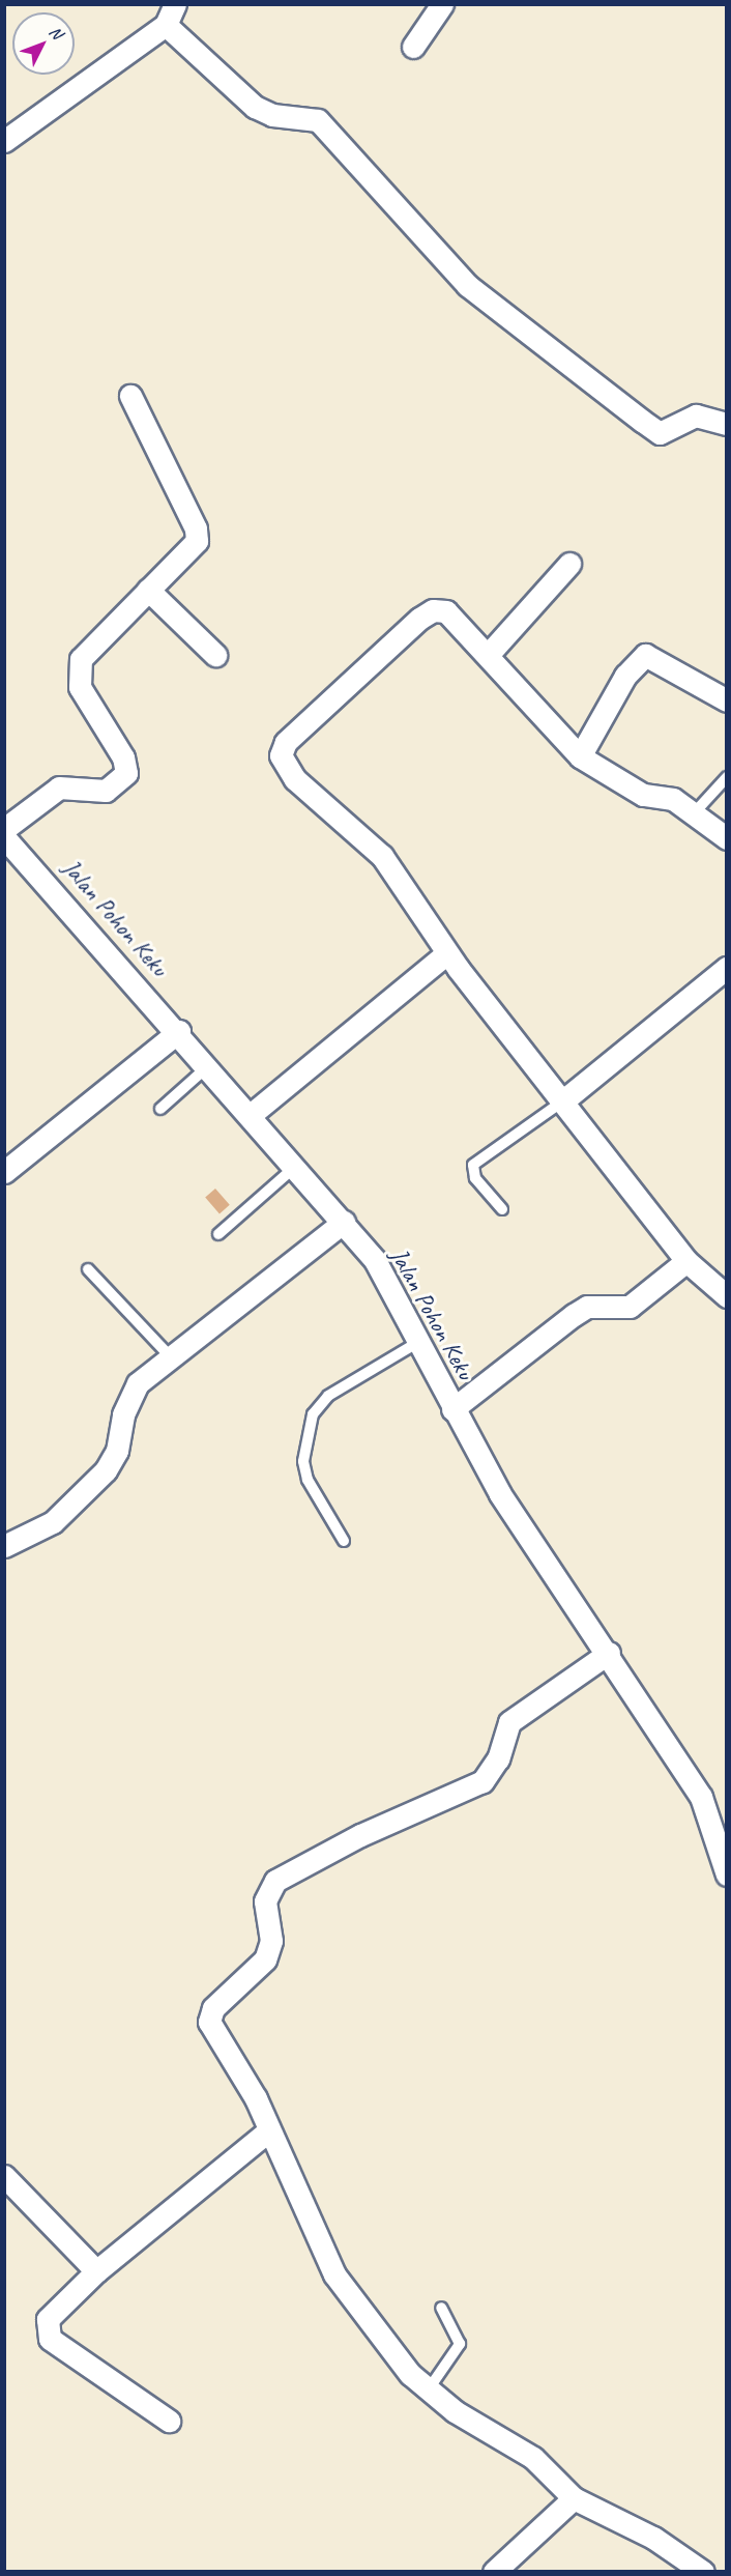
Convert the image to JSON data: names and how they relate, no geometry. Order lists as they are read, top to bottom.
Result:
{
  "streets": {
    "street": ["Jalan Pohon Keku"]
  },
  "north": "top right"
}
